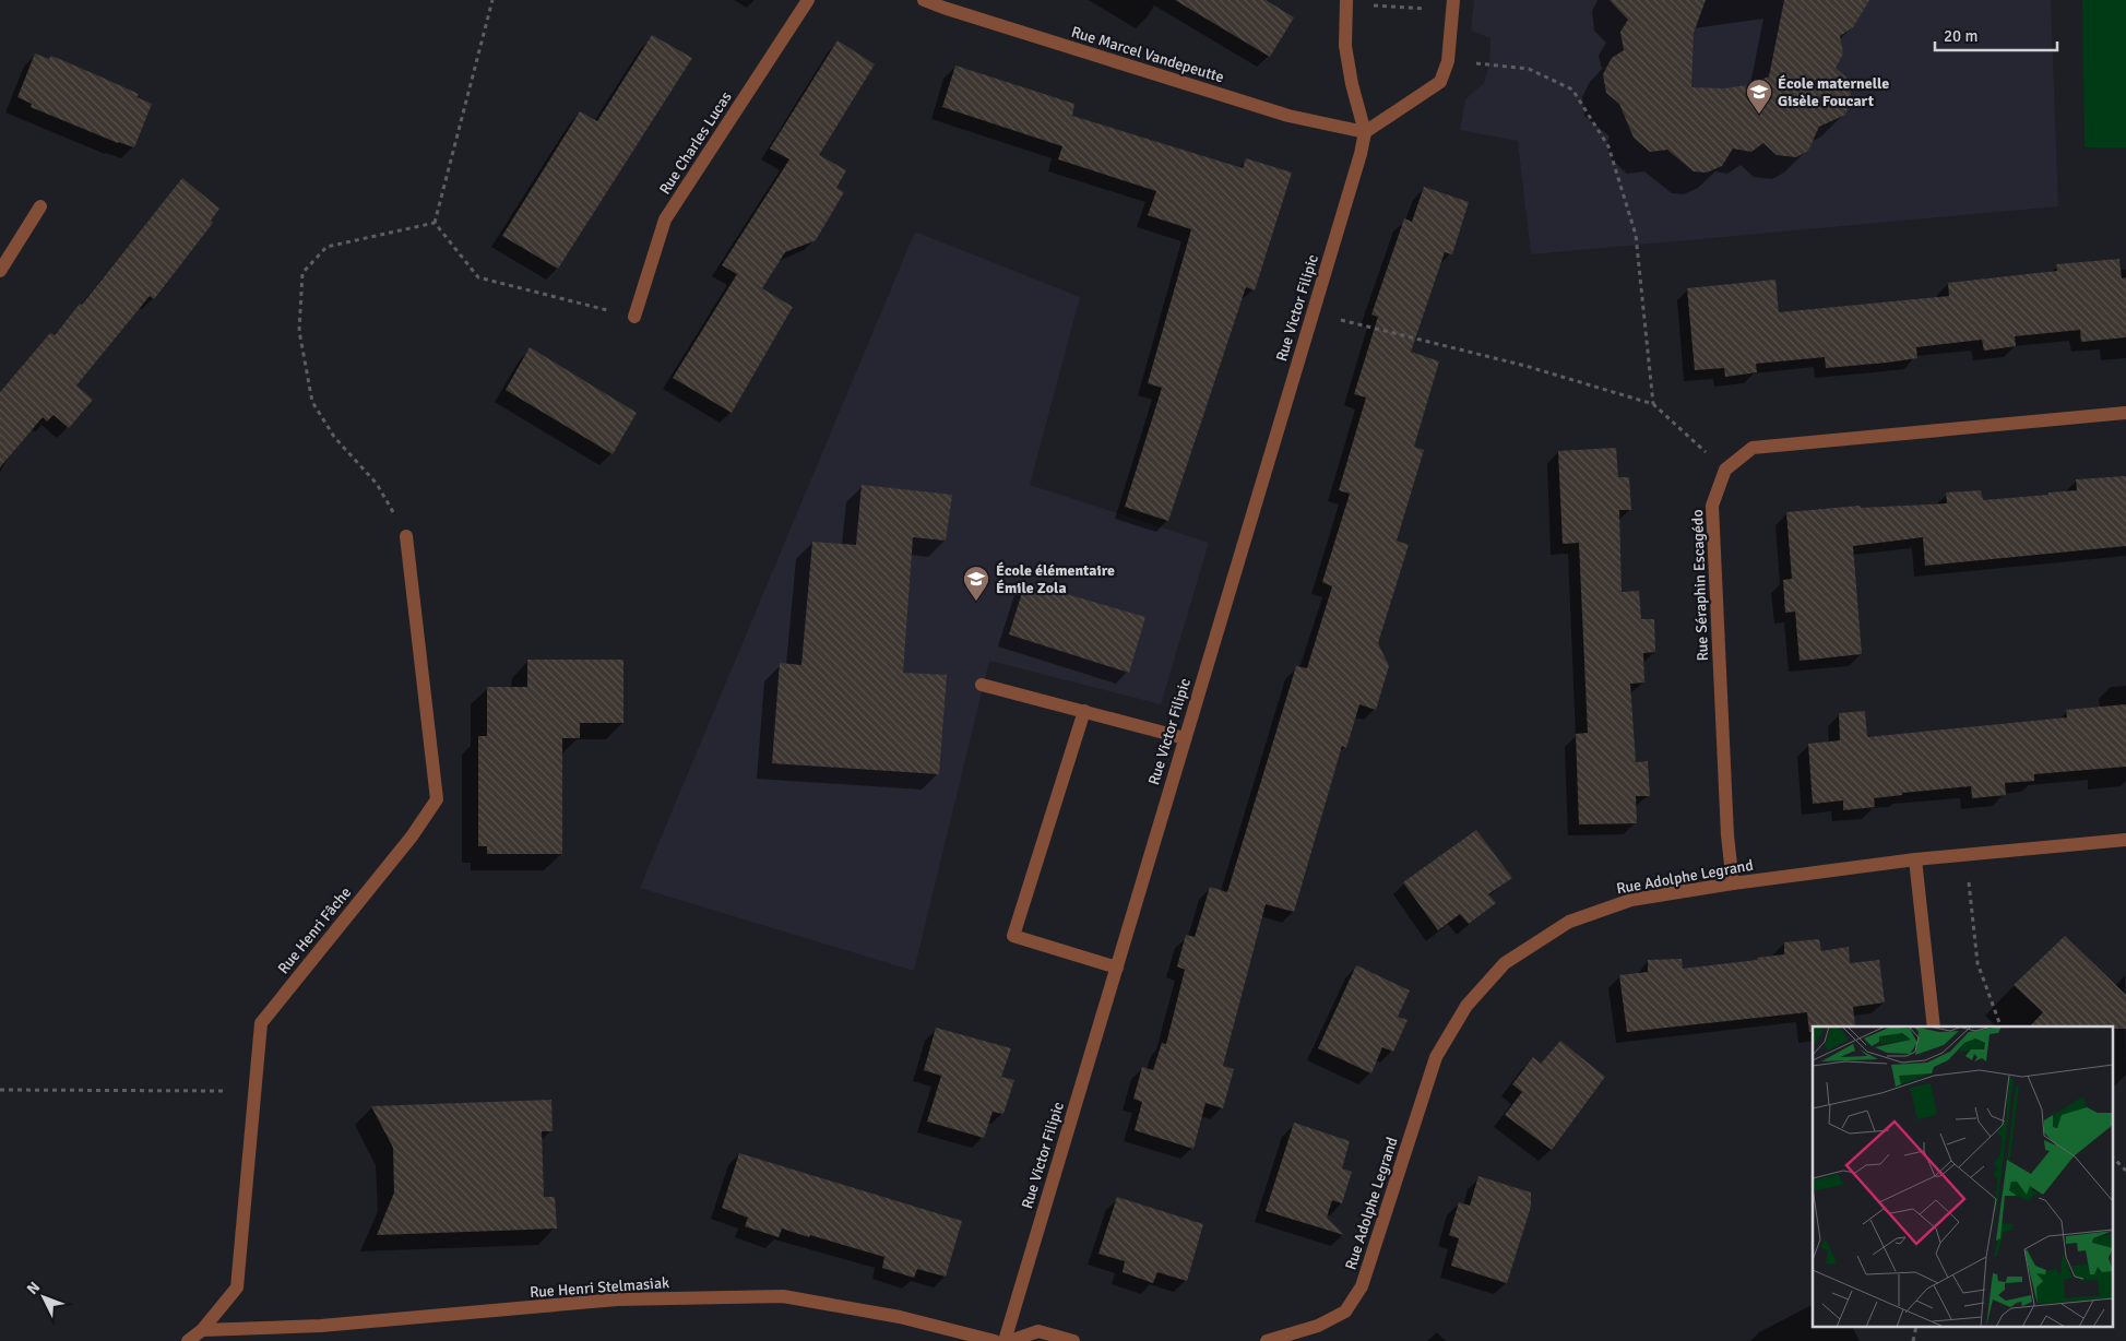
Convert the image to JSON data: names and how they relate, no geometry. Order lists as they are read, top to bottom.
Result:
{
  "streets": {
    "street": [
      "Rue Marcel Vandepeutte",
      "Rue Charles Lucas",
      "Rue Victor Filipic",
      "Rue Séraphin Escagédo",
      "Rue Adolphe Legrand",
      "Rue Henri Fâche",
      "Rue Henri Stelmasiak"
    ]
  },
  "crossings": [
    ["Rue Marcel Vandepeutte", "Rue Victor Filipic"],
    ["Rue Séraphin Escagédo", "Rue Adolphe Legrand"],
    ["Rue Henri Fâche", "Rue Henri Stelmasiak"]
  ],
  "places": {
    "school or university": ["École maternelle Gisèle Foucart", "École élémentaire Émile Zola"]
  },
  "scale_bar": "20 m",
  "north": "top left"
}
